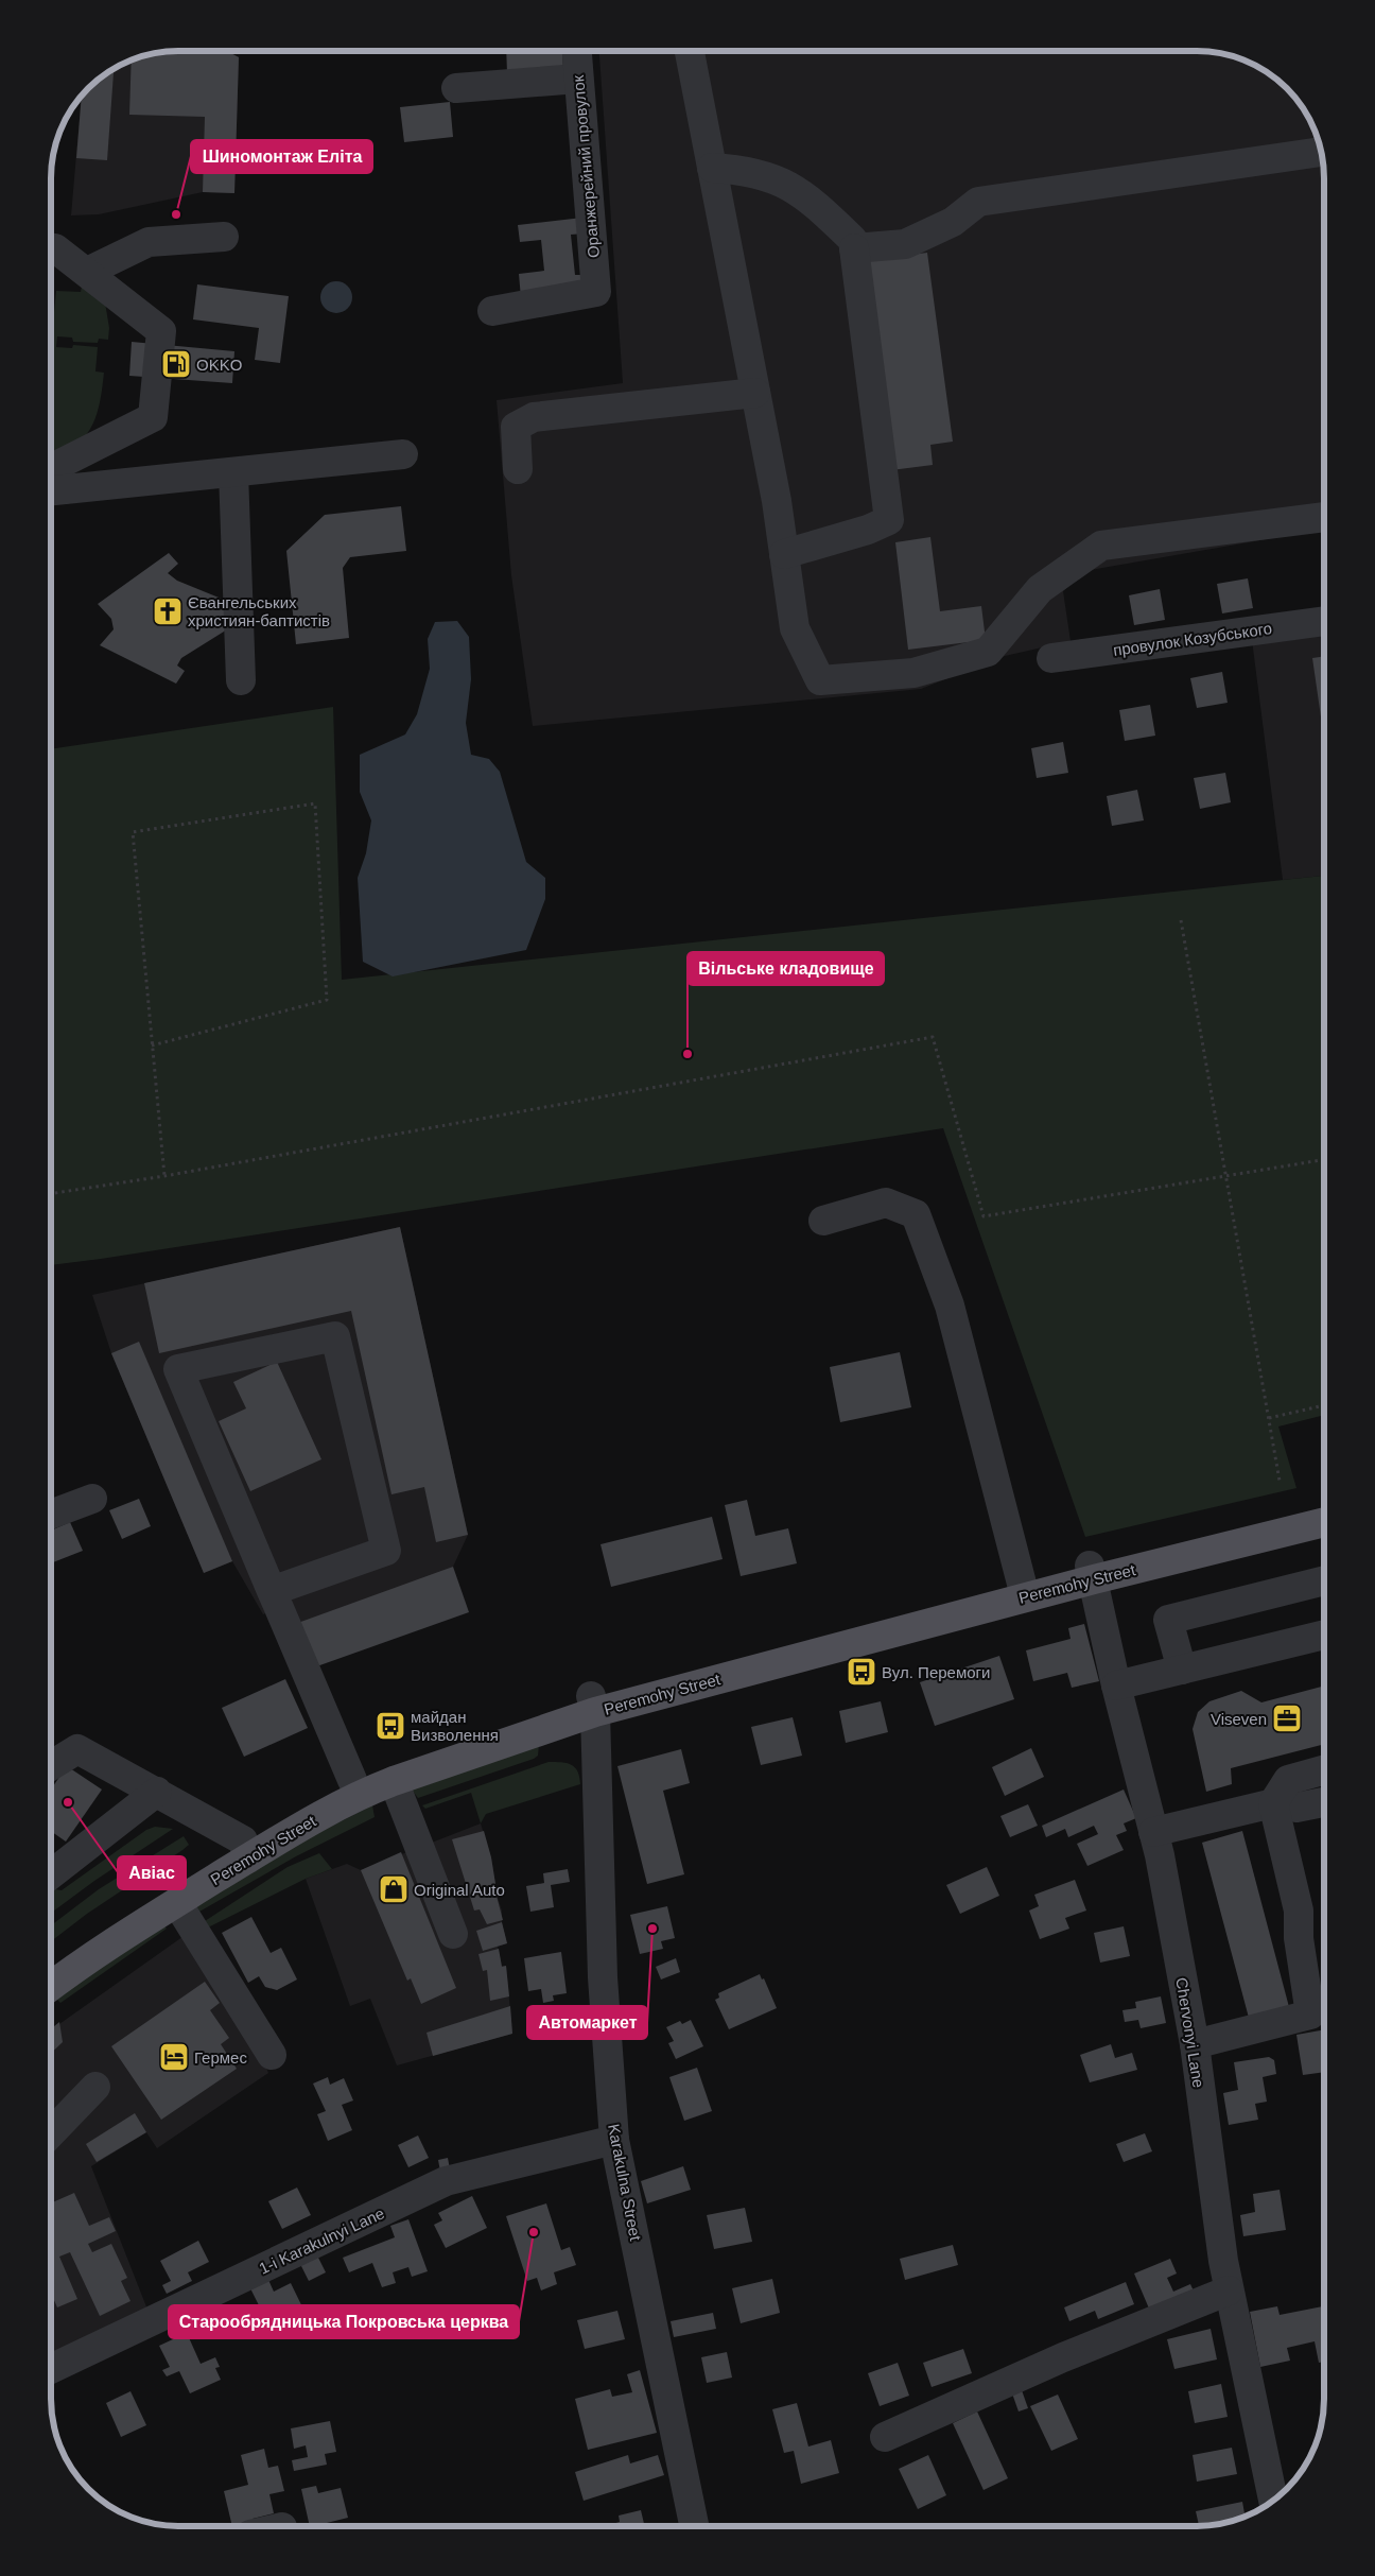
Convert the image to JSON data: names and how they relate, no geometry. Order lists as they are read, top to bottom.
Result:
{
  "streets": {
    "main road": ["Peremohy Street"],
    "street": [
      "Оранжерейний провулок",
      "провулок Козубського",
      "Chervonyi Lane",
      "Karakulna Street",
      "1-i Karakulnyi Lane"
    ]
  },
  "crossings": [
    ["Peremohy Street", "Chervonyi Lane"],
    ["Peremohy Street", "Karakulna Street"],
    ["Karakulna Street", "1-i Karakulnyi Lane"]
  ],
  "places": {
    "other": [
      "Шиномонтаж Еліта",
      "Вільське кладовище",
      "Авіас",
      "Автомаркет",
      "Старообрядницька Покровська церква"
    ],
    "fuel station": ["OKKO"],
    "church": ["Євангельських християн-баптистів"],
    "bus stop": ["Вул. Перемоги", "майдан Визволення"],
    "office": ["Viseven"],
    "shop": ["Original Auto"],
    "hotel": ["Гермес"]
  }
}
